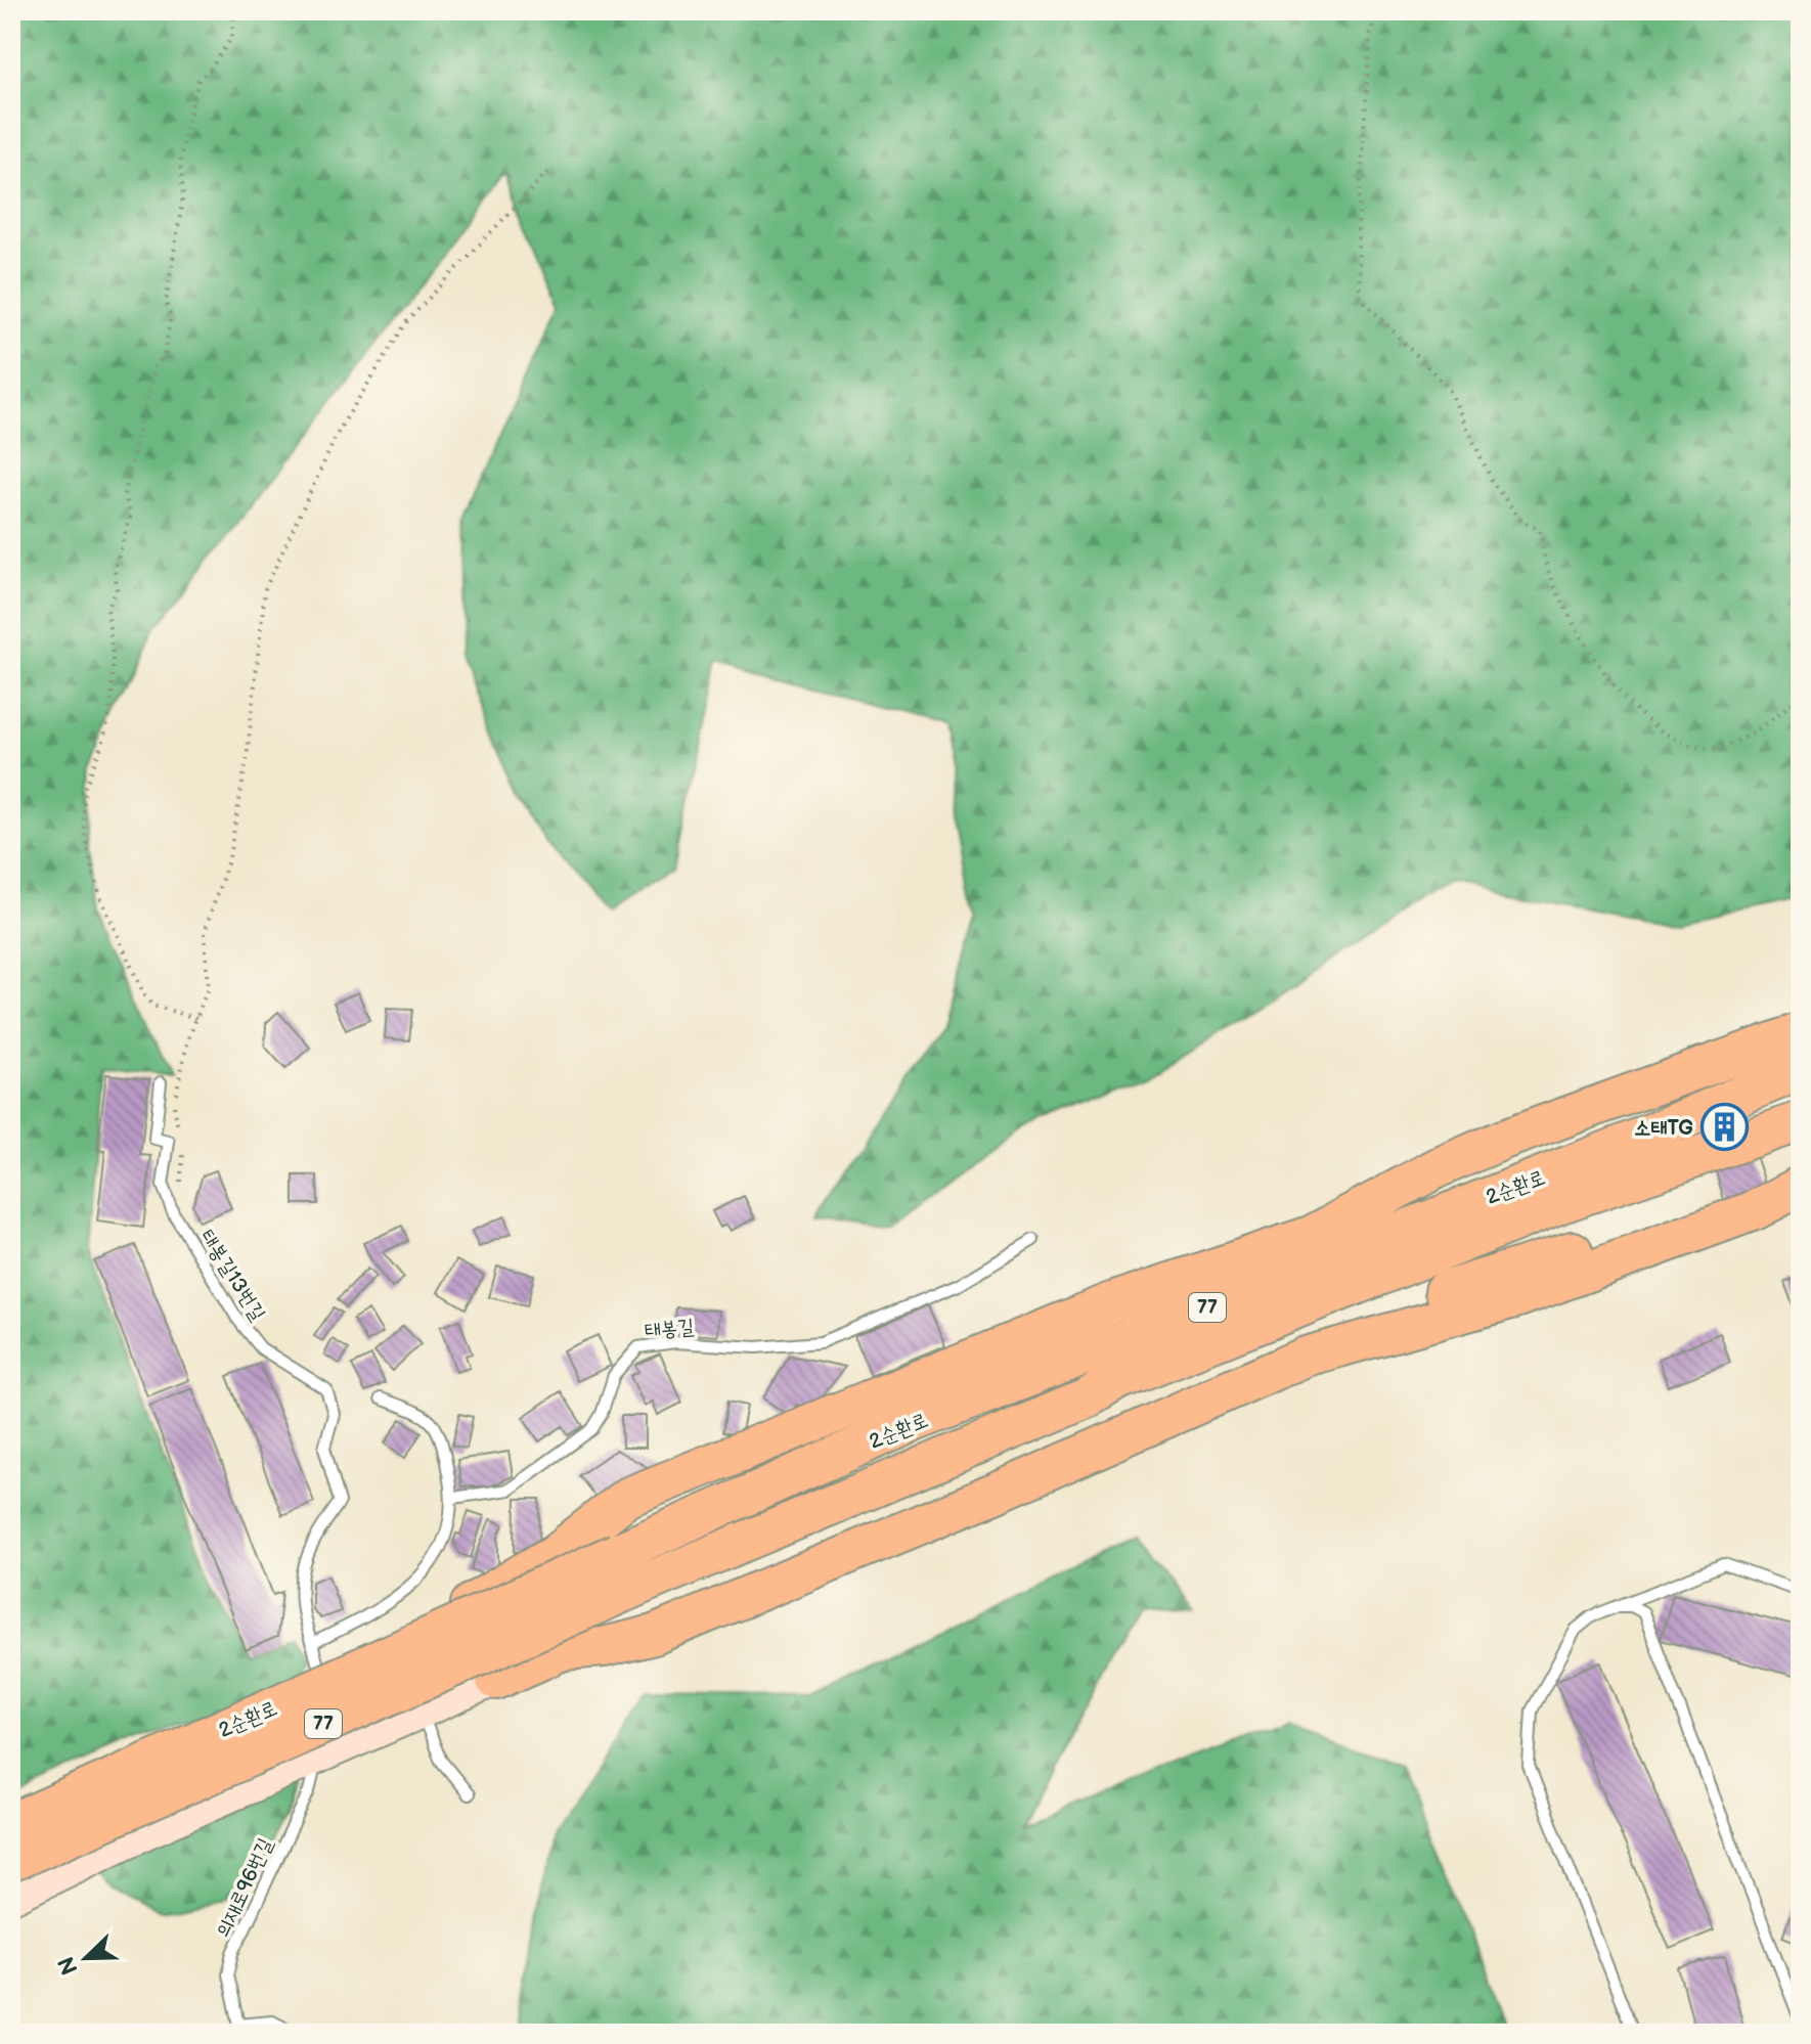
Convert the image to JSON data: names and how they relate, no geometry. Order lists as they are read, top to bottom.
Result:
{
  "streets": {
    "highway": ["2순환로", "77"],
    "lane": ["태봉길13번길", "태봉길", "의재로96번길"]
  },
  "crossings": [
    ["2순환로", "77"]
  ],
  "places": {
    "building": ["소태TG"]
  },
  "north": "bottom left"
}
